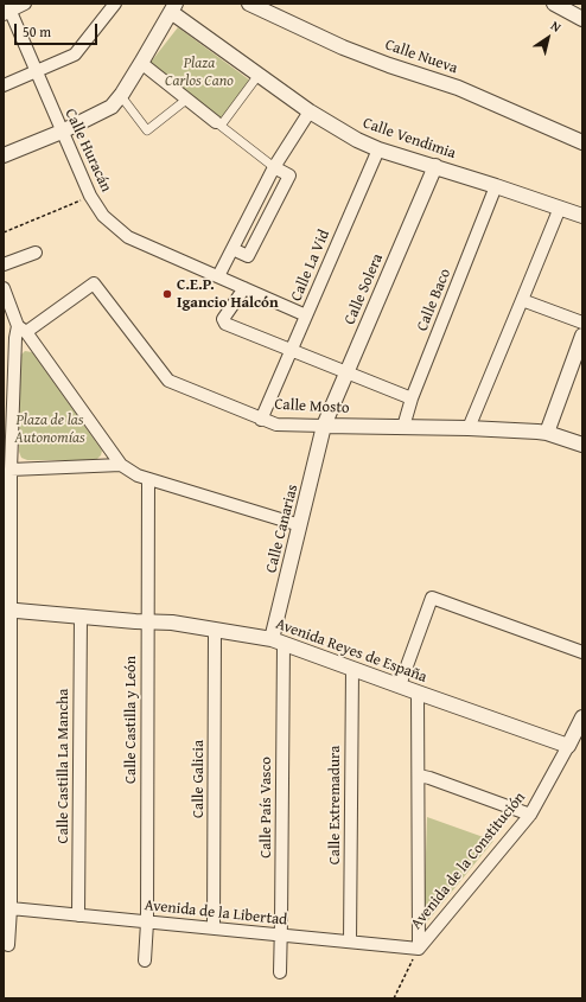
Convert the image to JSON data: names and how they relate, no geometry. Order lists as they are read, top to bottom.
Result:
{
  "streets": {
    "street": [
      "Calle Nueva",
      "Calle Vendimia",
      "Calle Huracán",
      "Calle La Vid",
      "Calle Solera",
      "Calle Baco",
      "Calle Mosto",
      "Calle Canarias",
      "Avenida Reyes de España",
      "Calle Castilla y León",
      "Calle Castilla La Mancha",
      "Calle Galicia",
      "Calle Extremadura",
      "Calle País Vasco",
      "Avenida de la Constitución",
      "Avenida de la Libertad"
    ]
  },
  "crossings": [
    ["Calle Vendimia", "Calle La Vid"],
    ["Calle Vendimia", "Calle Solera"],
    ["Calle Vendimia", "Calle Baco"],
    ["Calle Huracán", "Calle La Vid"],
    ["Calle La Vid", "Calle Mosto"],
    ["Calle Solera", "Calle Mosto"],
    ["Calle Solera", "Calle Canarias"],
    ["Calle Baco", "Calle Mosto"],
    ["Calle Mosto", "Calle Canarias"],
    ["Calle Canarias", "Avenida Reyes de España"],
    ["Calle Canarias", "Calle País Vasco"],
    ["Avenida Reyes de España", "Calle Castilla y León"],
    ["Avenida Reyes de España", "Calle Castilla La Mancha"],
    ["Avenida Reyes de España", "Calle Galicia"],
    ["Avenida Reyes de España", "Calle Extremadura"],
    ["Avenida Reyes de España", "Calle País Vasco"],
    ["Avenida Reyes de España", "Avenida de la Constitución"],
    ["Calle Castilla y León", "Avenida de la Libertad"],
    ["Calle Castilla La Mancha", "Avenida de la Libertad"],
    ["Calle Galicia", "Avenida de la Libertad"],
    ["Calle Extremadura", "Avenida de la Libertad"],
    ["Calle País Vasco", "Avenida de la Libertad"],
    ["Avenida de la Constitución", "Avenida de la Libertad"]
  ],
  "parks": ["Plaza Carlos Cano", "Plaza de las Autonomías"],
  "places": ["C.E.P. Igancio Halcón"],
  "scale_bar": "50 m",
  "north": "top right"
}
